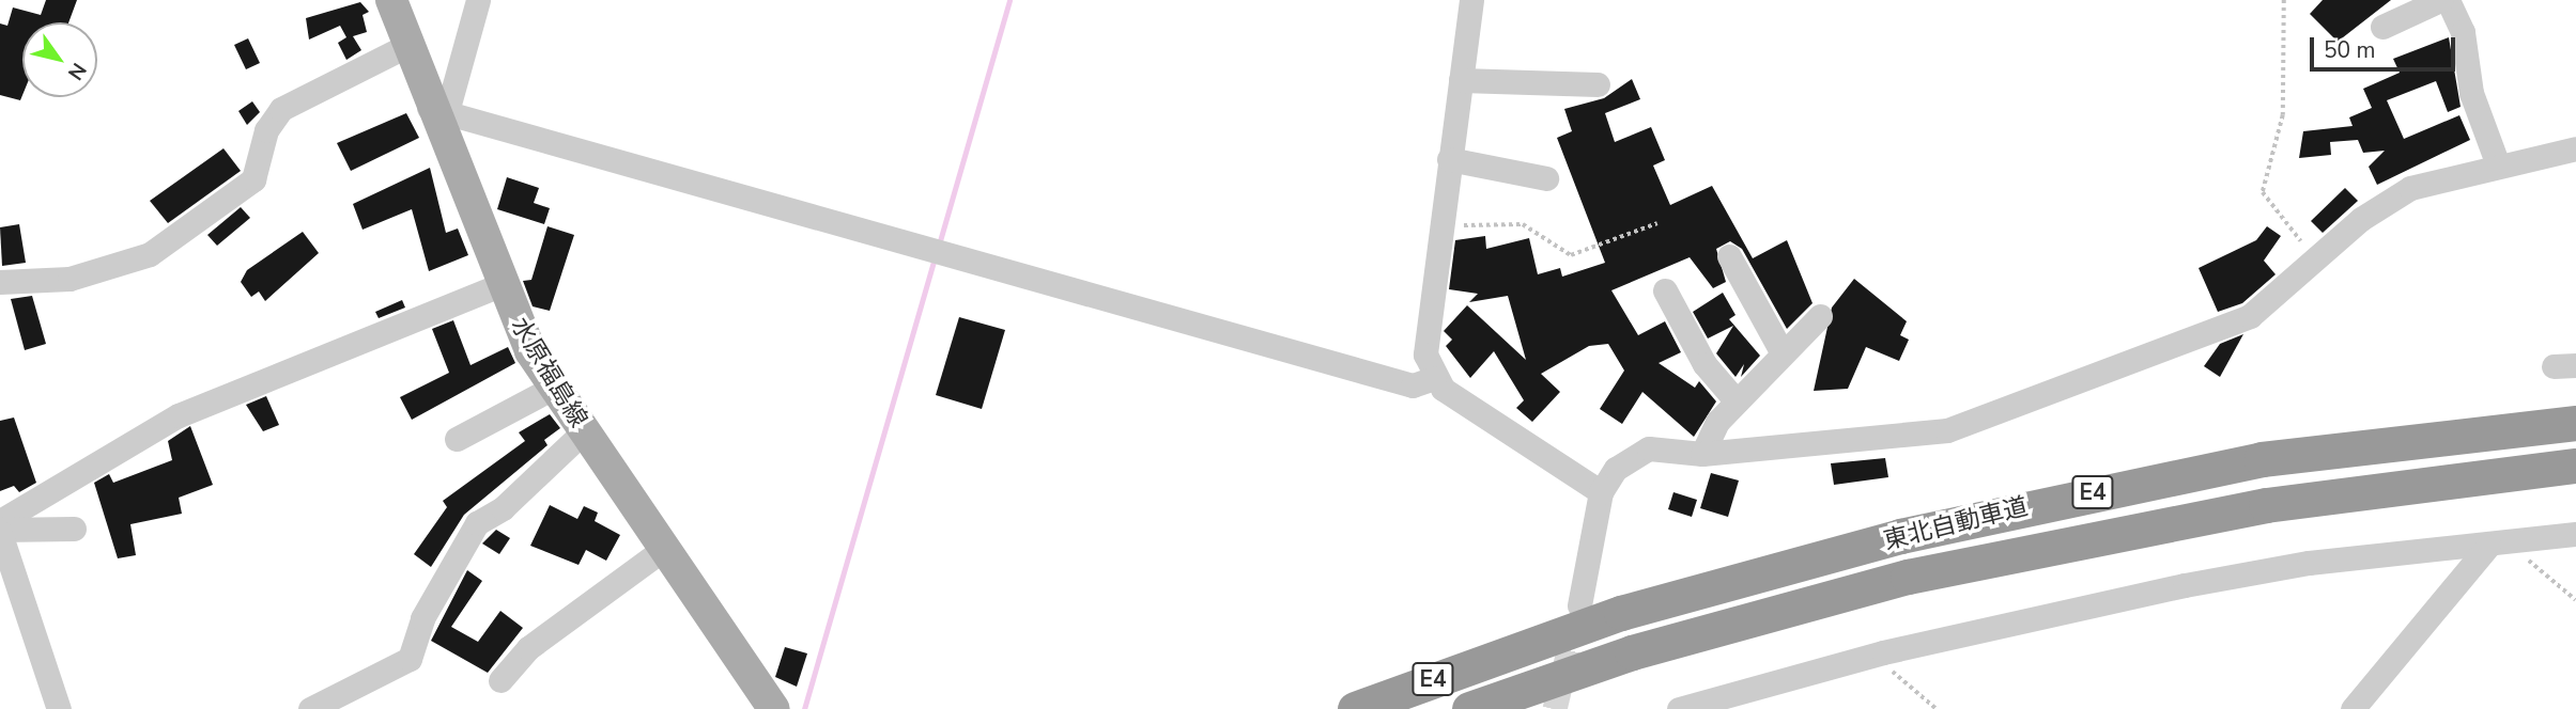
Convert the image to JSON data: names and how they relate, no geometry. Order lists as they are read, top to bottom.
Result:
{
  "streets": {
    "highway": ["E4", "東北自動車道"],
    "main road": ["水原福島線"]
  },
  "scale_bar": "50 m",
  "north": "bottom right"
}
